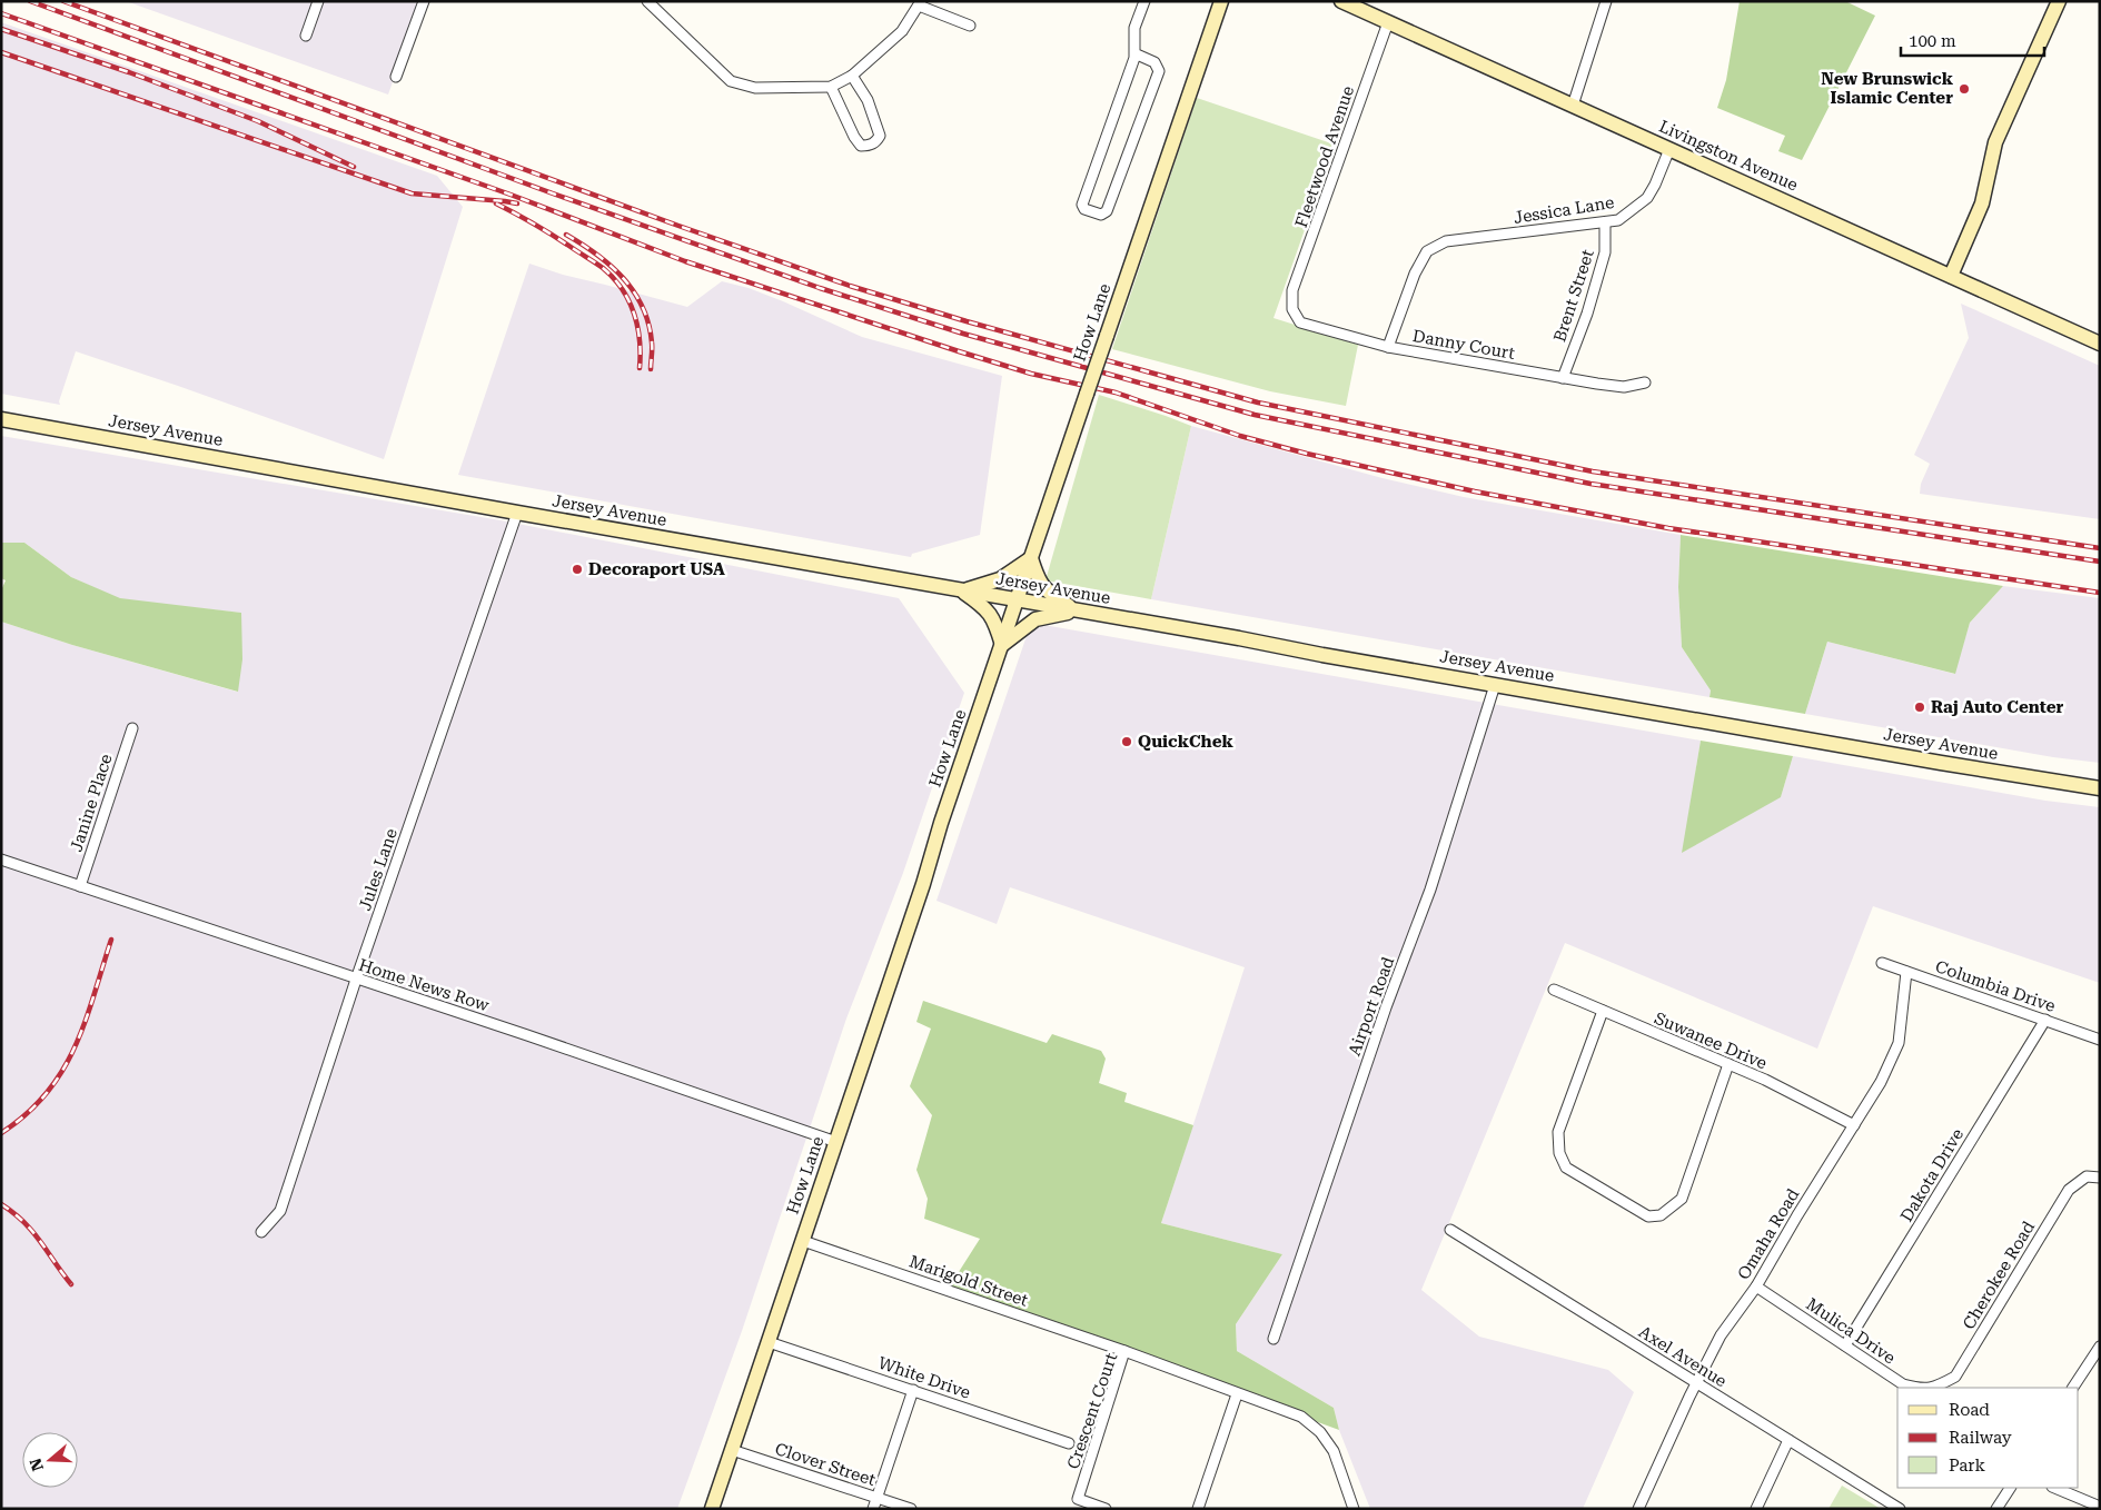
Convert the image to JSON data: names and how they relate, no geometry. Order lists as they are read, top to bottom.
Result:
{
  "streets": {
    "main road": ["Livingston Avenue", "How Lane", "Jersey Avenue"],
    "street": [
      "Fleetwood Avenue",
      "Jessica Lane",
      "Brent Street",
      "Danny Court",
      "Janine Place",
      "Jules Lane",
      "Home News Row",
      "Columbia Drive",
      "Airport Road",
      "Suwanee Drive",
      "Dakota Drive",
      "Omaha Road",
      "Cherokee Road",
      "Marigold Street",
      "Mulica Drive",
      "Axel Avenue",
      "White Drive",
      "Crescent Court",
      "Clover Street"
    ]
  },
  "crossings": [
    ["Livingston Avenue", "Fleetwood Avenue"],
    ["Livingston Avenue", "Jessica Lane"],
    ["Fleetwood Avenue", "Danny Court"],
    ["Jessica Lane", "Brent Street"],
    ["Jessica Lane", "Danny Court"],
    ["Brent Street", "Danny Court"],
    ["How Lane", "Jersey Avenue"],
    ["How Lane", "Home News Row"],
    ["How Lane", "Marigold Street"],
    ["How Lane", "White Drive"],
    ["How Lane", "Clover Street"],
    ["Jersey Avenue", "Jules Lane"],
    ["Jersey Avenue", "Airport Road"],
    ["Janine Place", "Home News Row"],
    ["Jules Lane", "Home News Row"],
    ["Columbia Drive", "Dakota Drive"],
    ["Columbia Drive", "Omaha Road"],
    ["Suwanee Drive", "Omaha Road"],
    ["Dakota Drive", "Mulica Drive"],
    ["Omaha Road", "Mulica Drive"],
    ["Omaha Road", "Axel Avenue"],
    ["Marigold Street", "Crescent Court"]
  ],
  "places": [
    "New Brunswick Islamic Center",
    "Decoraport USA",
    "Raj Auto Center",
    "QuickChek"
  ],
  "legend": ["Road", "Railway", "Park"],
  "scale_bar": "100 m",
  "north": "left"
}
